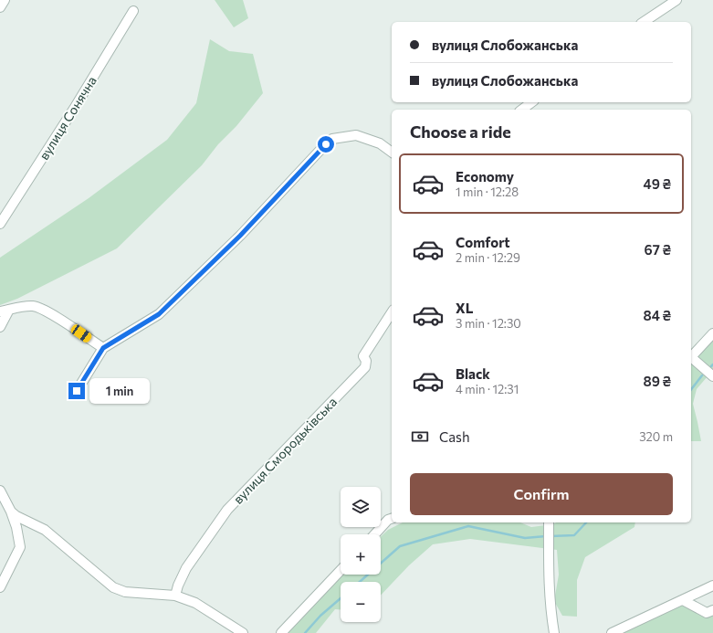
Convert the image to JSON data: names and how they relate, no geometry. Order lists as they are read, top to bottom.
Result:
{
  "streets": {
    "street": ["вулиця Сонячна", "вулиця Смородьківська"]
  },
  "page": {
    "banner": ["вулиця Слобожанська", "вулиця Слобожанська"],
    "heading": "Choose a ride",
    "list": [
      {
        "name": "Economy",
        "note": "1 min · 12:28",
        "value": "49 ₴"
      },
      {
        "name": "Comfort",
        "note": "2 min · 12:29",
        "value": "67 ₴"
      },
      {
        "name": "XL",
        "note": "3 min · 12:30",
        "value": "84 ₴"
      },
      {
        "name": "Black",
        "note": "4 min · 12:31",
        "value": "89 ₴"
      }
    ],
    "bubble": "1 min",
    "pay": ["Cash", "320 m"],
    "buttons": "Confirm",
    "map_buttons": ["+", "−"]
  }
}
